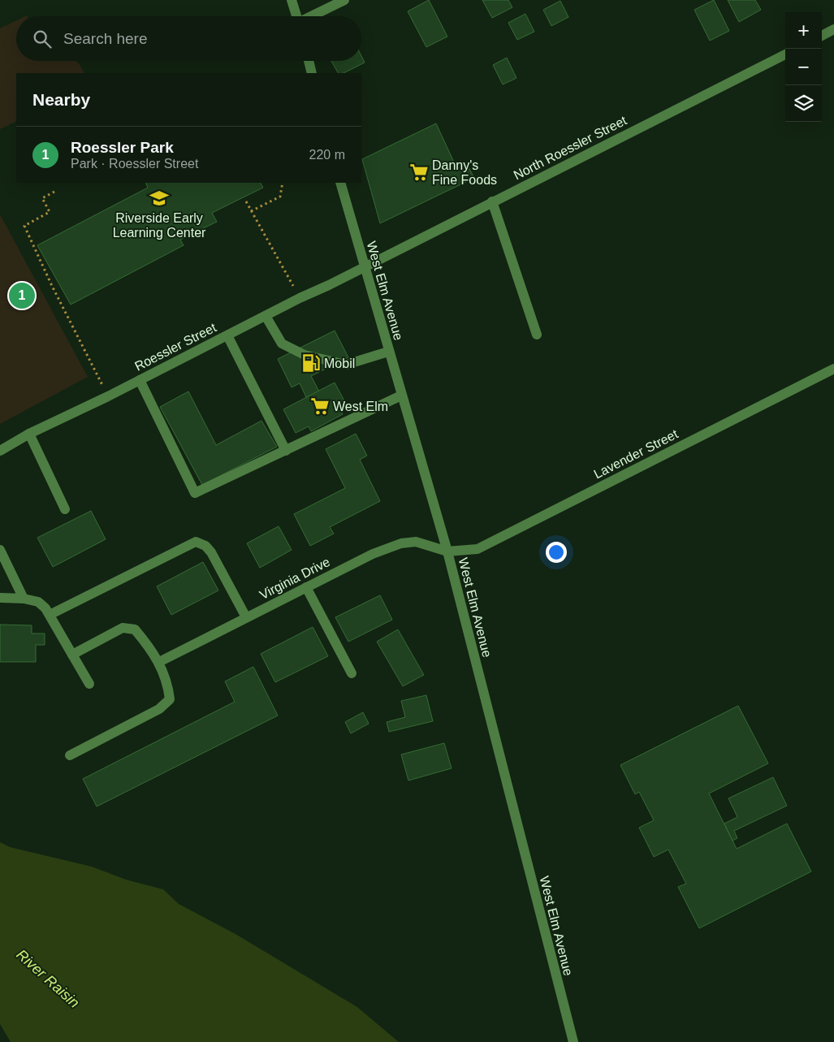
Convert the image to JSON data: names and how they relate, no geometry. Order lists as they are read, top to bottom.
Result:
{
  "streets": {
    "street": [
      "North Roessler Street",
      "West Elm Avenue",
      "Roessler Street",
      "Lavender Street",
      "Virginia Drive"
    ]
  },
  "crossings": [
    ["North Roessler Street", "West Elm Avenue"],
    ["North Roessler Street", "Roessler Street"],
    ["West Elm Avenue", "Roessler Street"],
    ["West Elm Avenue", "Lavender Street"],
    ["West Elm Avenue", "Virginia Drive"],
    ["Lavender Street", "Virginia Drive"]
  ],
  "water": ["River Raisin"],
  "places": {
    "supermarket": ["Danny's Fine Foods", "West Elm"],
    "school or university": ["Riverside Early Learning Center"],
    "fuel station": ["Mobil"]
  },
  "page": {
    "map_buttons": ["+", "−"],
    "search": "Search here",
    "heading": "Nearby",
    "list": [
      {
        "mark": "1",
        "name": "Roessler Park",
        "note": "Park · Roessler Street",
        "value": "220 m"
      }
    ],
    "pins": "1"
  }
}
